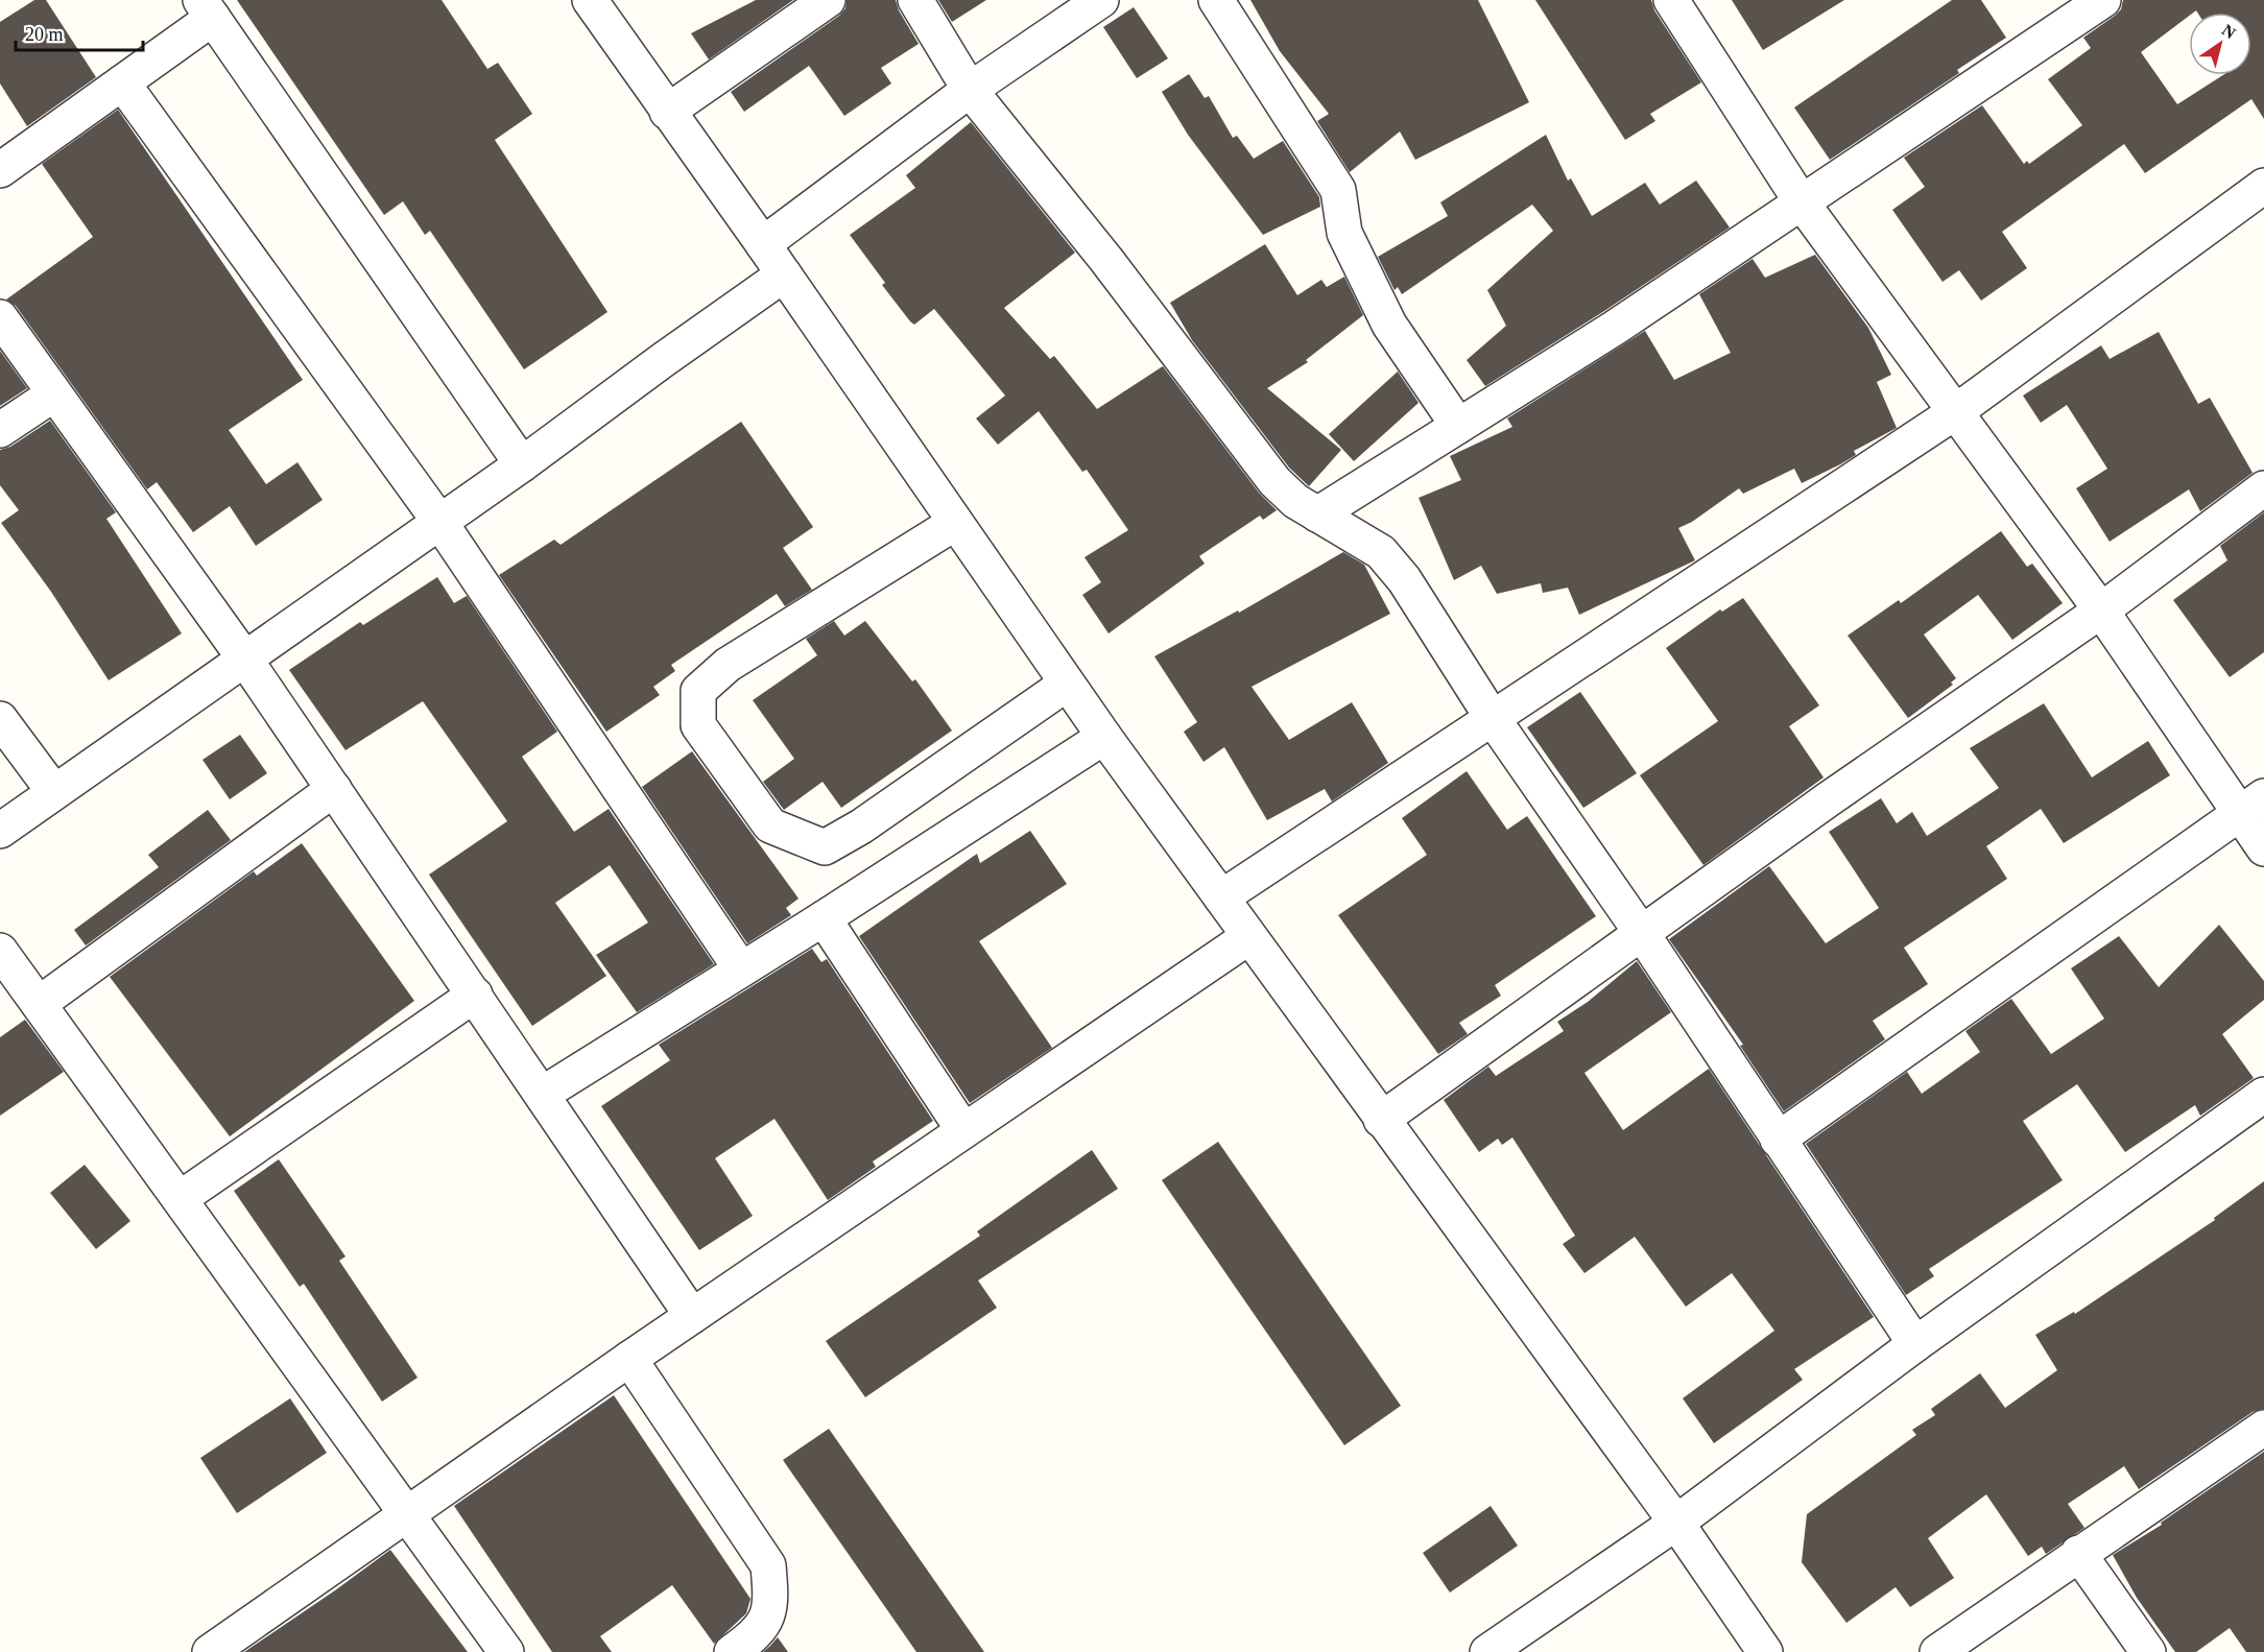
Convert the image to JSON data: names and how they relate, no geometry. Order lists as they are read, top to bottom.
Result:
{
  "scale_bar": "20 m",
  "north": "top right"
}
